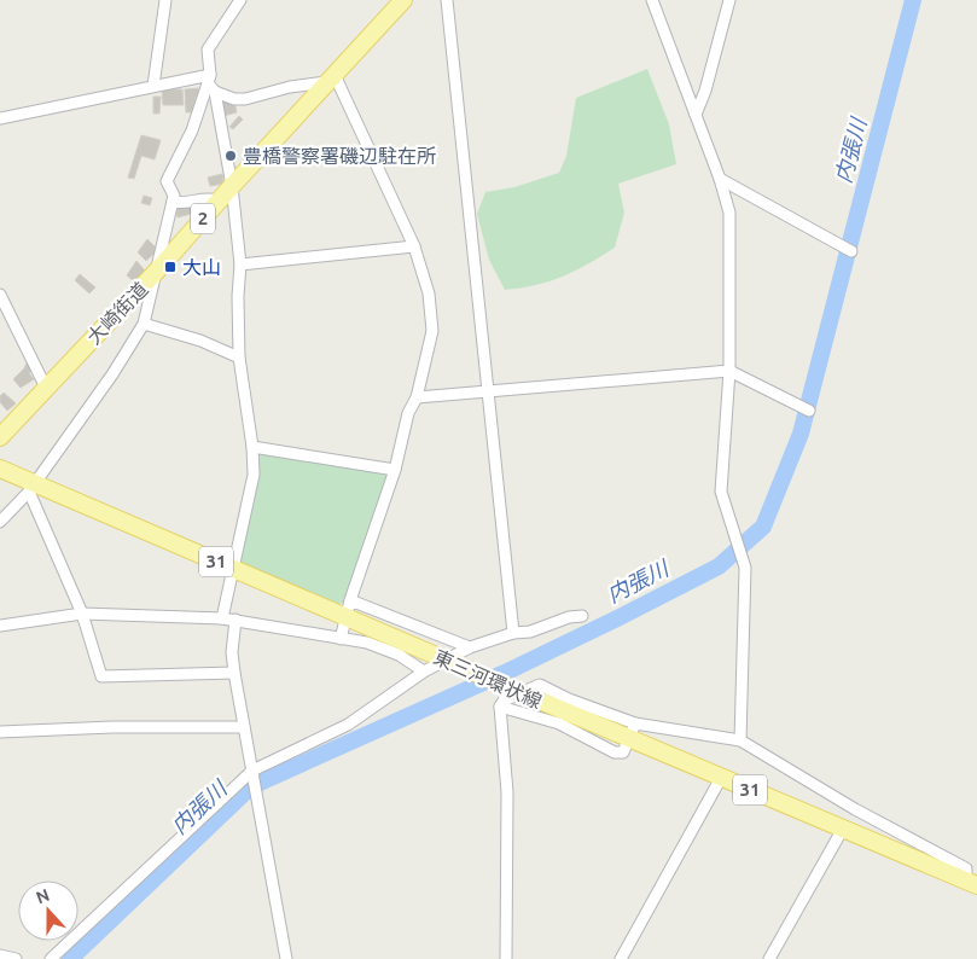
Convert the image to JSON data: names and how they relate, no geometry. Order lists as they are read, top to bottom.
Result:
{
  "streets": {
    "main road": [
      "2",
      "大崎街道",
      "31",
      "東三河環状線"
    ]
  },
  "water": ["内張川"],
  "places": {
    "other": ["豊橋警察署磯辺駐在所"],
    "transit": ["大山"]
  },
  "north": "top"
}
